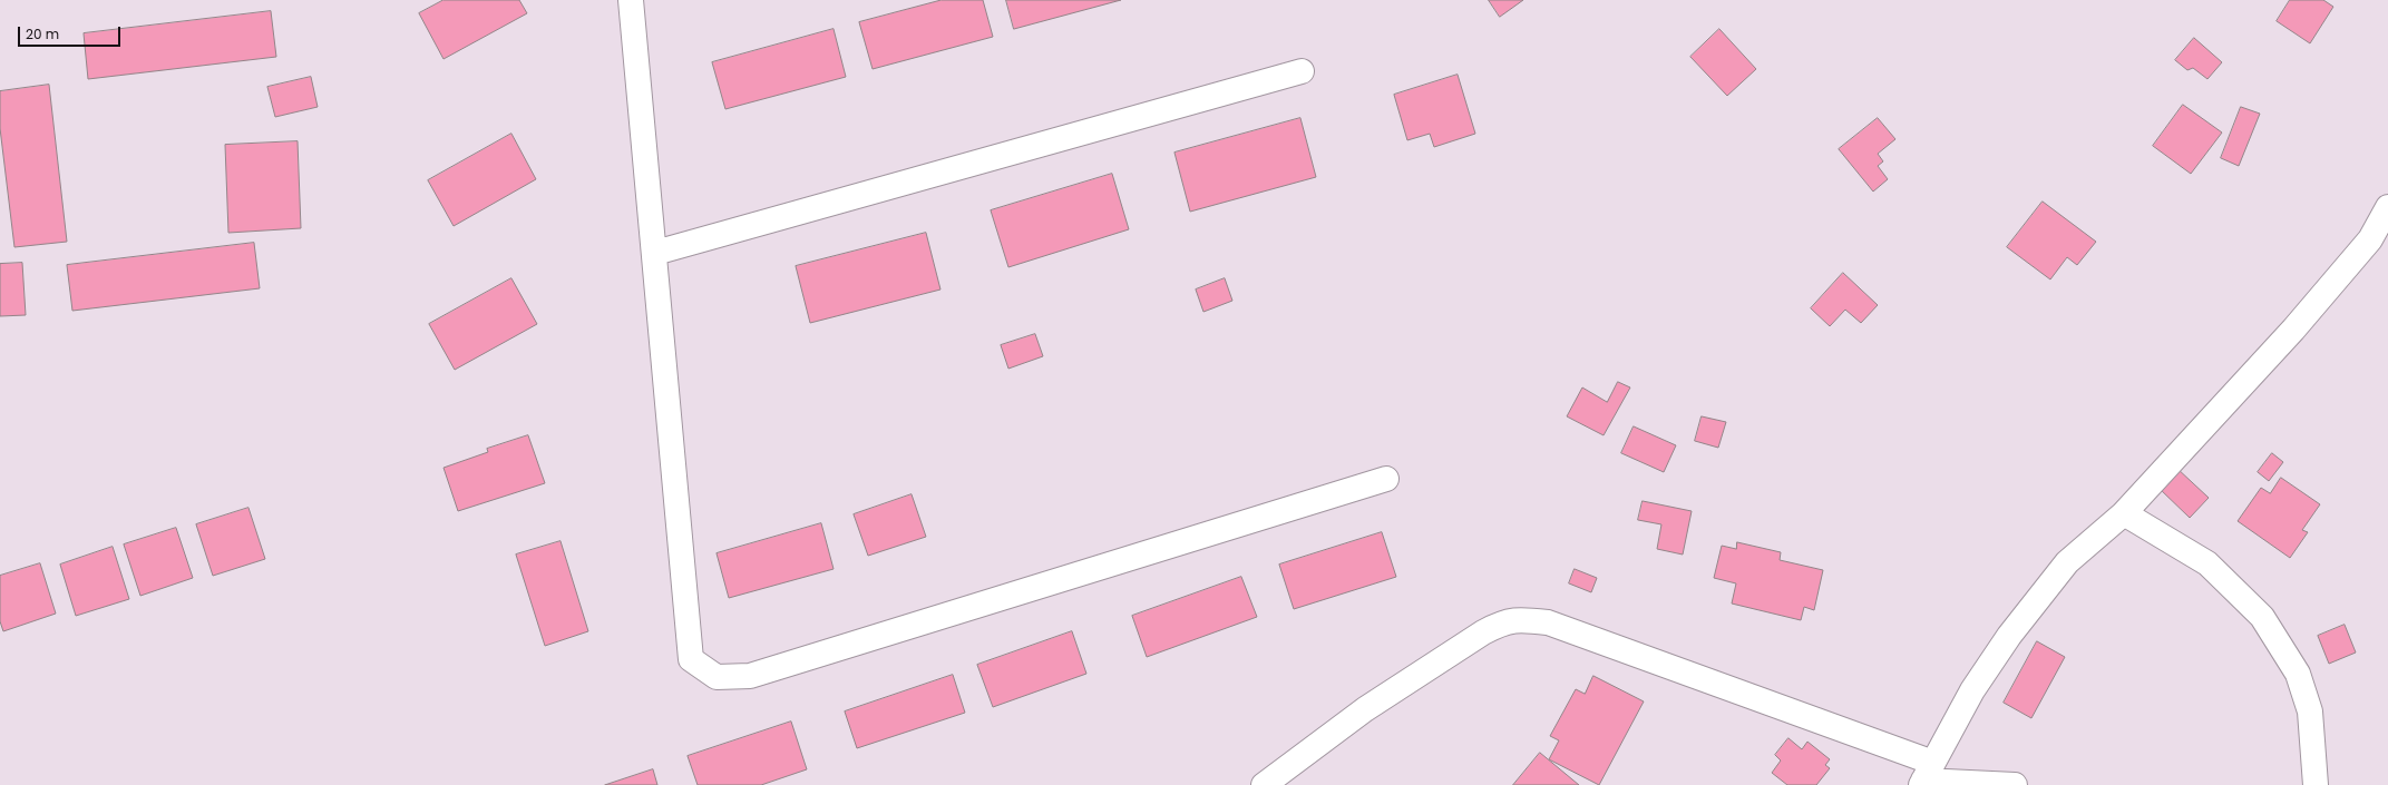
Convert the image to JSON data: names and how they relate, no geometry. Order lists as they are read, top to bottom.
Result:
{
  "scale_bar": "20 m"
}
